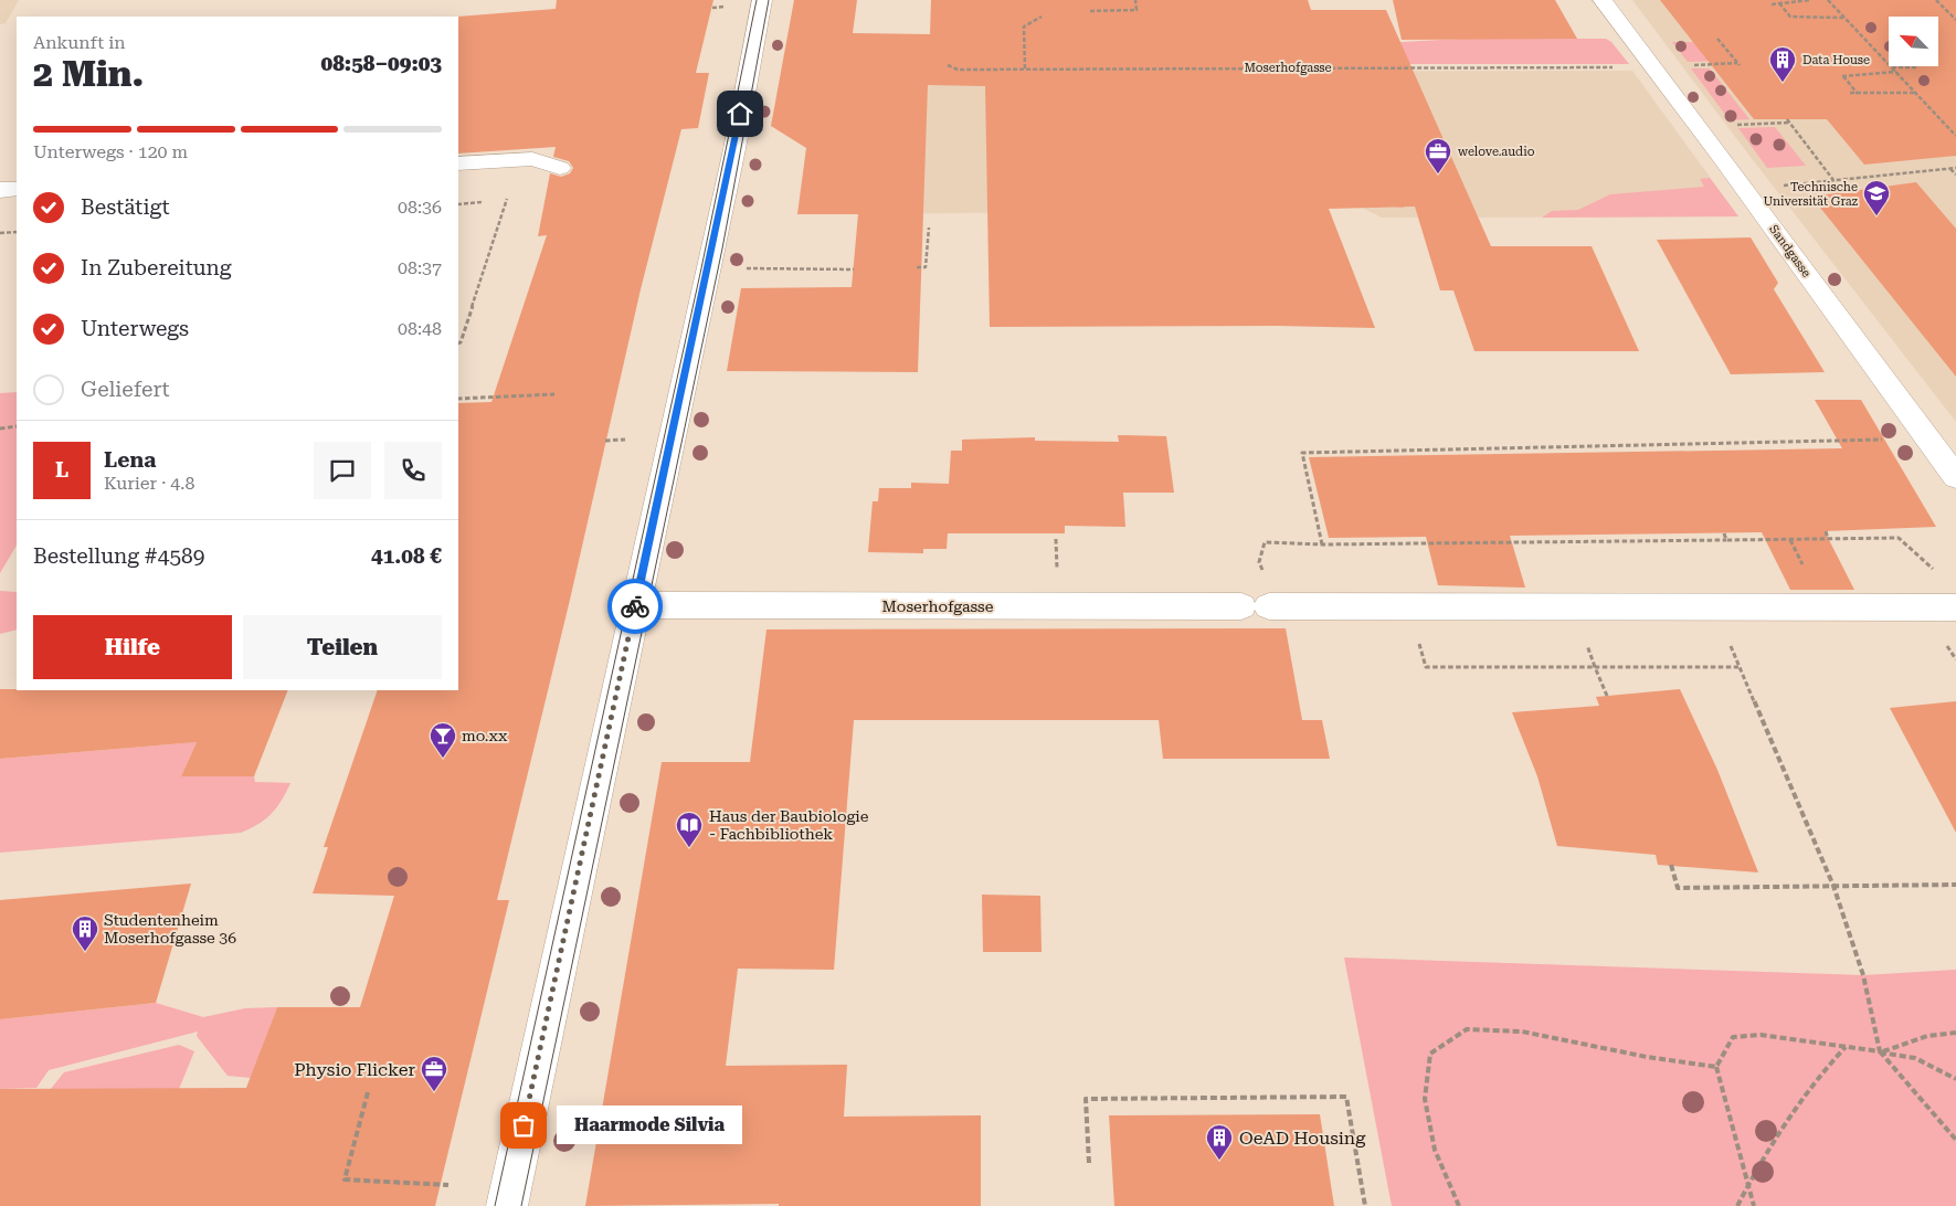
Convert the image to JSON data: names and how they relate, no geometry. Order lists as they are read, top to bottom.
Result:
{
  "streets": {
    "street": ["Moserhofgasse", "Sandgasse"]
  },
  "places": {
    "building": ["Data House", "Studentenheim Moserhofgasse 36", "OeAD Housing"],
    "office": ["welove.audio", "Physio Flicker"],
    "school or university": ["Technische Universität Graz"],
    "bar": ["mo.xx"],
    "library": ["Haus der Baubiologie - Fachbibliothek"],
    "other": ["Haarmode Silvia"]
  },
  "north": "top left",
  "page": {
    "heading": ["2 Min.", "Ankunft in", "08:58–09:03"],
    "panel": [
      "Lena",
      "Kurier · 4.8",
      "Bestellung #4589",
      "41.08 €"
    ],
    "bar": "Unterwegs · 120 m",
    "list": [
      ["Bestätigt", "08:36"],
      ["In Zubereitung", "08:37"],
      ["Unterwegs", "08:48"],
      "Geliefert"
    ],
    "round": "L",
    "buttons": ["Hilfe", "Teilen"],
    "bubble": "Haarmode Silvia"
  }
}
